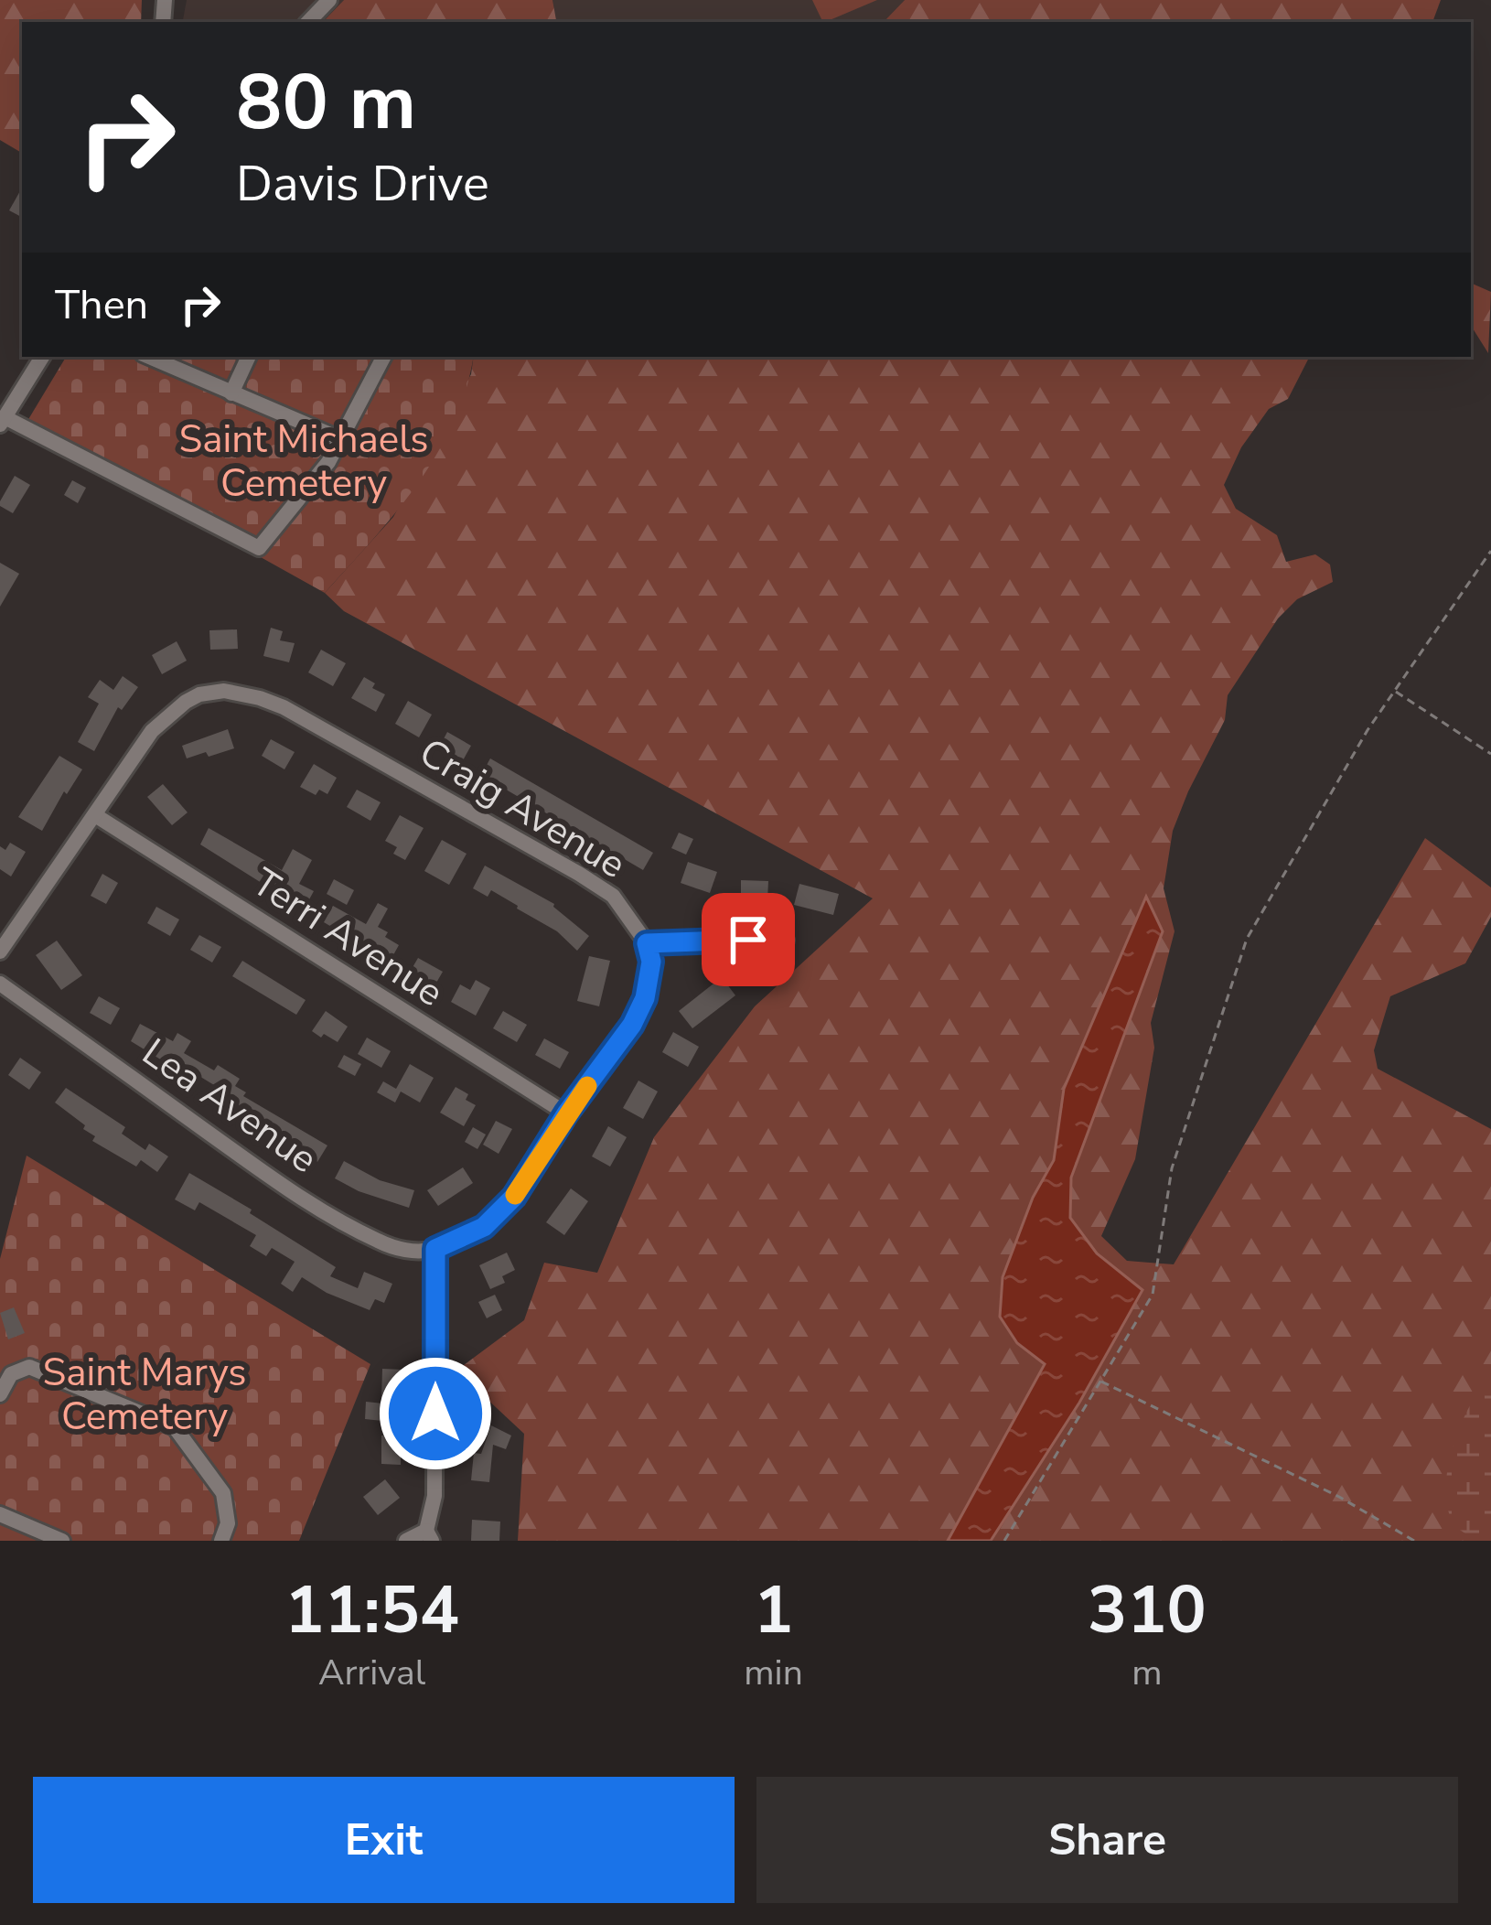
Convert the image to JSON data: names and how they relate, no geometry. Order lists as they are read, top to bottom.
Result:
{
  "streets": {
    "street": ["Craig Avenue", "Terri Avenue", "Lea Avenue"]
  },
  "crossings": [
    ["Craig Avenue", "Terri Avenue"]
  ],
  "parks": ["Saint Michaels Cemetery", "Saint Marys Cemetery"],
  "page": {
    "turn": ["80 m", "Davis Drive"],
    "then": "Then",
    "eta": [
      "11:54",
      "Arrival",
      "1",
      "min",
      "310",
      "m"
    ],
    "buttons": ["Exit", "Share"]
  }
}
